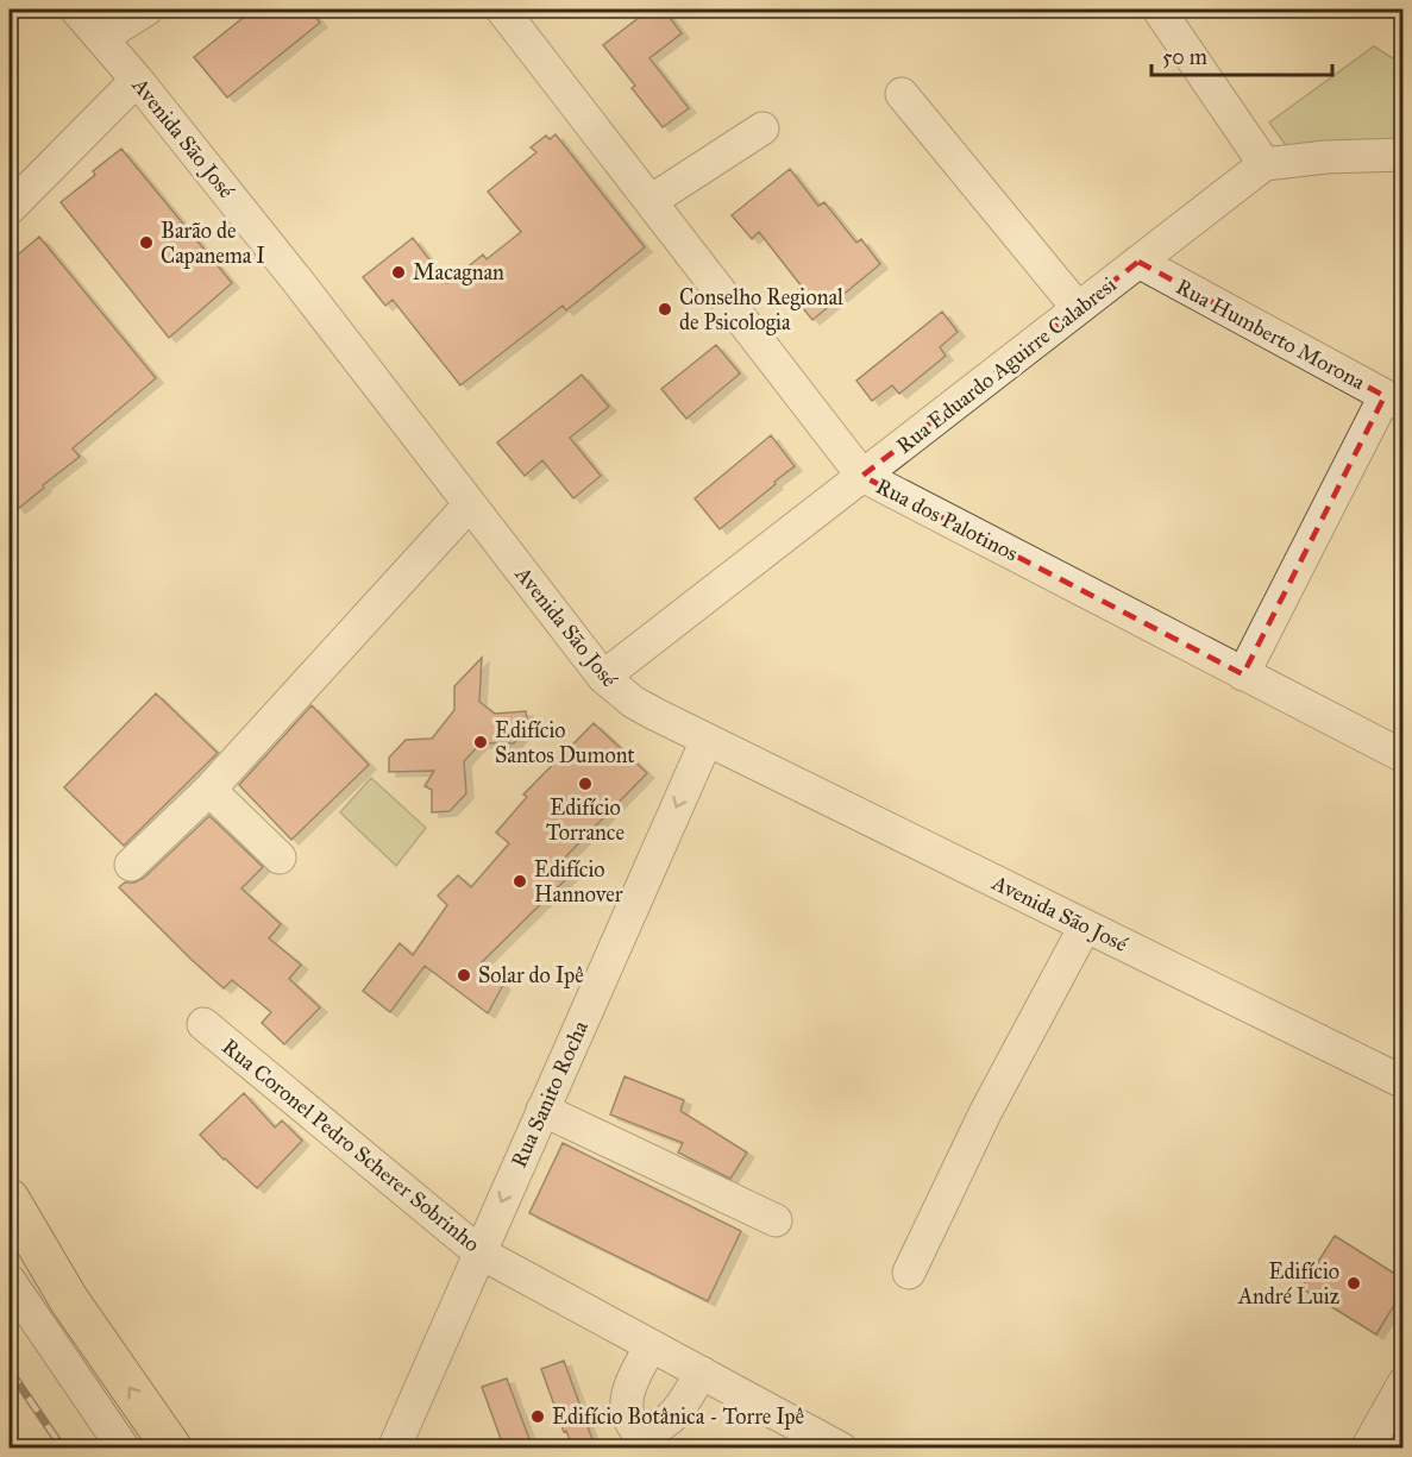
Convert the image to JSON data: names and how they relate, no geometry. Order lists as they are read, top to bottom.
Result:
{
  "streets": {
    "street": [
      "Avenida São José",
      "Rua Humberto Morona",
      "Rua Eduardo Aguirre Calabresi",
      "Rua dos Palotinos",
      "Rua Sanito Rocha",
      "Rua Coronel Pedro Scherer Sobrinho"
    ]
  },
  "crossings": [
    ["Avenida São José", "Rua Eduardo Aguirre Calabresi"],
    ["Avenida São José", "Rua Sanito Rocha"],
    ["Rua Humberto Morona", "Rua Eduardo Aguirre Calabresi"],
    ["Rua Eduardo Aguirre Calabresi", "Rua dos Palotinos"],
    ["Rua Sanito Rocha", "Rua Coronel Pedro Scherer Sobrinho"]
  ],
  "one_way": ["Rua Sanito Rocha"],
  "places": [
    "Barão de Capanema I",
    "Macagnan",
    "Conselho Regional de Psicologia",
    "Edifício Santos Dumont",
    "Edifício Torrance",
    "Edifício Hannover",
    "Solar do Ipê",
    "Edifício André Luiz",
    "Edifício Botânica - Torre Ipê"
  ],
  "scale_bar": "50 m"
}
